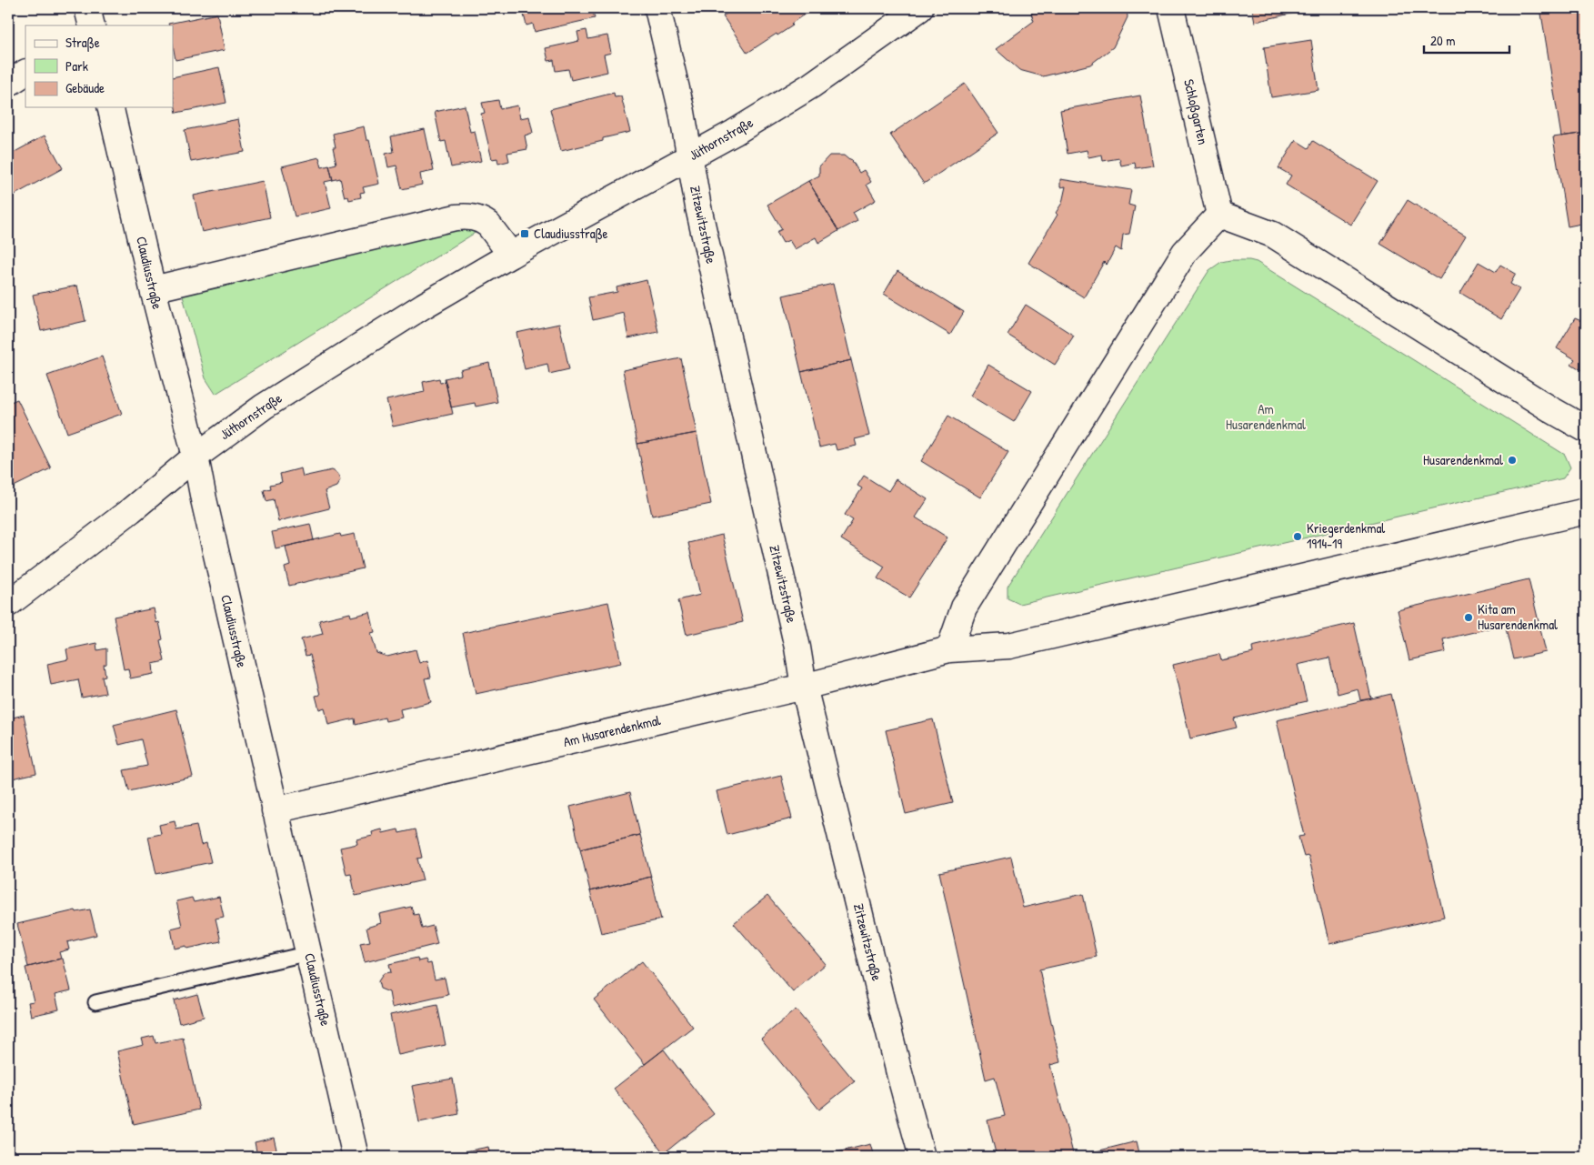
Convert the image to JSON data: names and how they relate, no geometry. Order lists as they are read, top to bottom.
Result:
{
  "streets": {
    "street": [
      "Schloßgarten",
      "Jüthornstraße",
      "Zitzewitzstraße",
      "Claudiusstraße",
      "Am Husarendenkmal"
    ]
  },
  "crossings": [
    ["Jüthornstraße", "Zitzewitzstraße"],
    ["Jüthornstraße", "Claudiusstraße"],
    ["Zitzewitzstraße", "Am Husarendenkmal"],
    ["Claudiusstraße", "Am Husarendenkmal"]
  ],
  "parks": ["Am Husarendenkmal"],
  "places": {
    "transit": ["Claudiusstraße"],
    "other": ["Husarendenkmal", "Kriegerdenkmal 1914-19", "Kita am Husarendenkmal"]
  },
  "legend": ["Straße", "Park", "Gebäude"],
  "scale_bar": "20 m"
}
